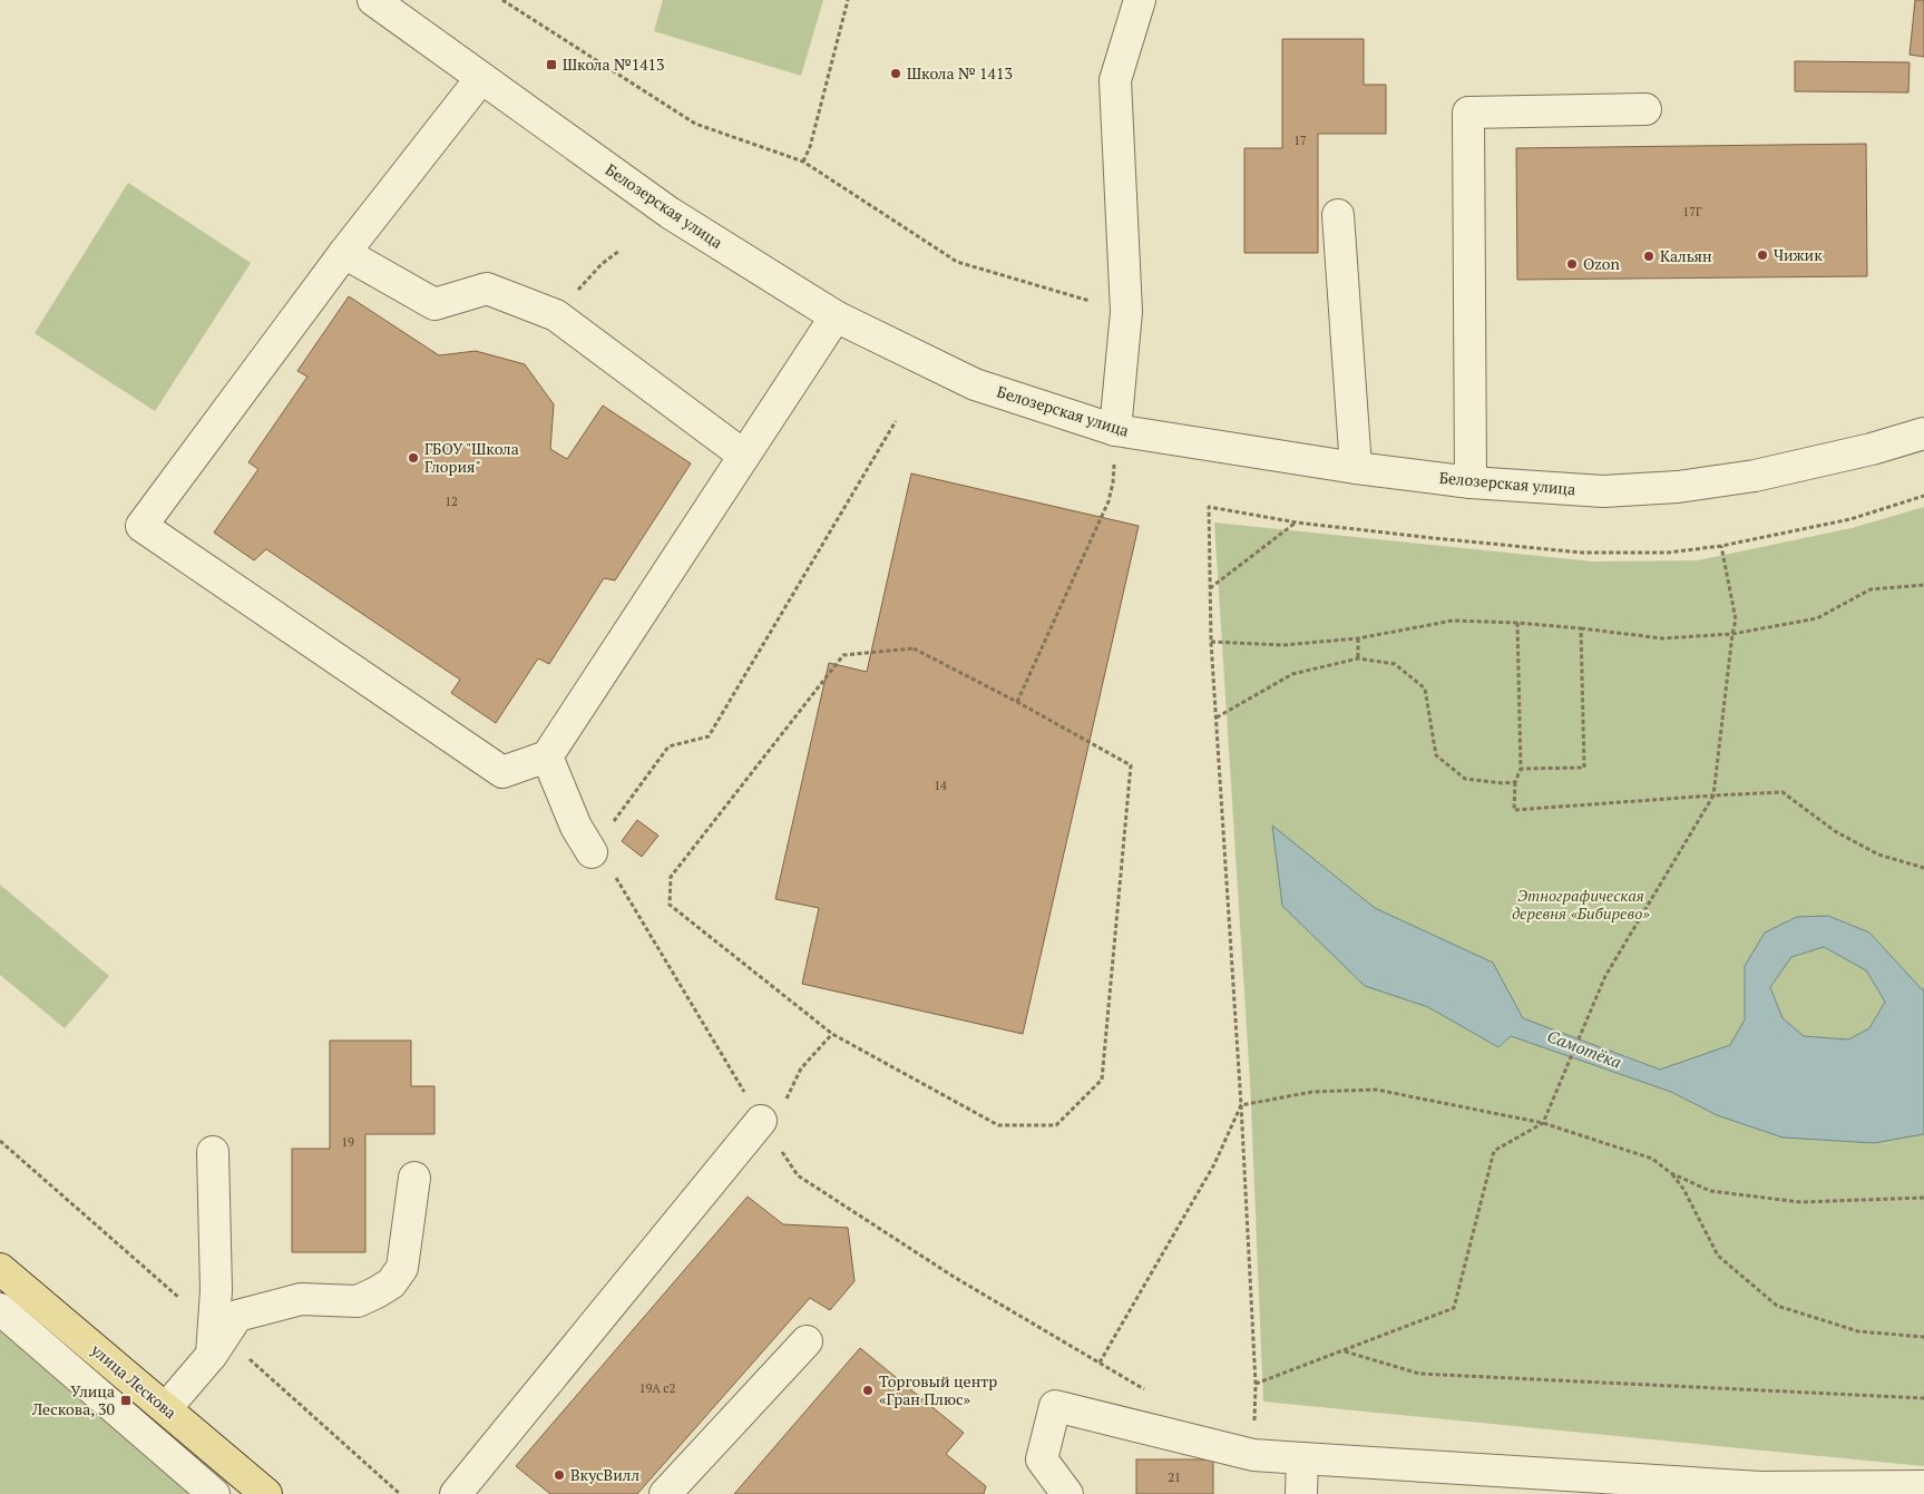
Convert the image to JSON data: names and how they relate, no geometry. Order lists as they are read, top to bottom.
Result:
{
  "streets": {
    "main road": ["улица Лескова"],
    "street": ["Белозерская улица"]
  },
  "water": ["Самотёка"],
  "parks": ["Этнографическая деревня «Бибирево»"],
  "places": {
    "transit": ["Школа №1413", "Улица Лескова, 30"],
    "other": [
      "Школа № 1413",
      "Чижик",
      "Кальян",
      "Ozon",
      "ГБОУ \"Школа Глория\"",
      "Торговый центр «Гран Плюс»",
      "ВкусВилл"
    ]
  },
  "house_numbers": [
    "17",
    "17Г",
    "12",
    "14",
    "19",
    "19А с2",
    "21"
  ]
}
